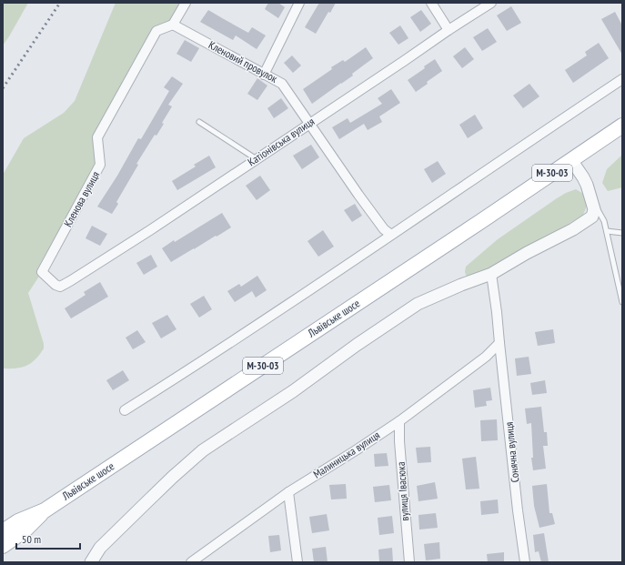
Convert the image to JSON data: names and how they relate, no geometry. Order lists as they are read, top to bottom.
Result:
{
  "streets": {
    "main road": ["М-30-03", "Львівське шосе"],
    "street": [
      "Кленовий провулок",
      "Катіонівська вулиця",
      "Кленова вулиця",
      "Сонячна вулиця",
      "Малиницька вулиця",
      "вулиця Івасюка"
    ]
  },
  "crossings": [
    ["Кленовий провулок", "Катіонівська вулиця"],
    ["Кленовий провулок", "Кленова вулиця"],
    ["Катіонівська вулиця", "Кленова вулиця"],
    ["Сонячна вулиця", "Малиницька вулиця"],
    ["Малиницька вулиця", "вулиця Івасюка"]
  ],
  "scale_bar": "50 m"
}
